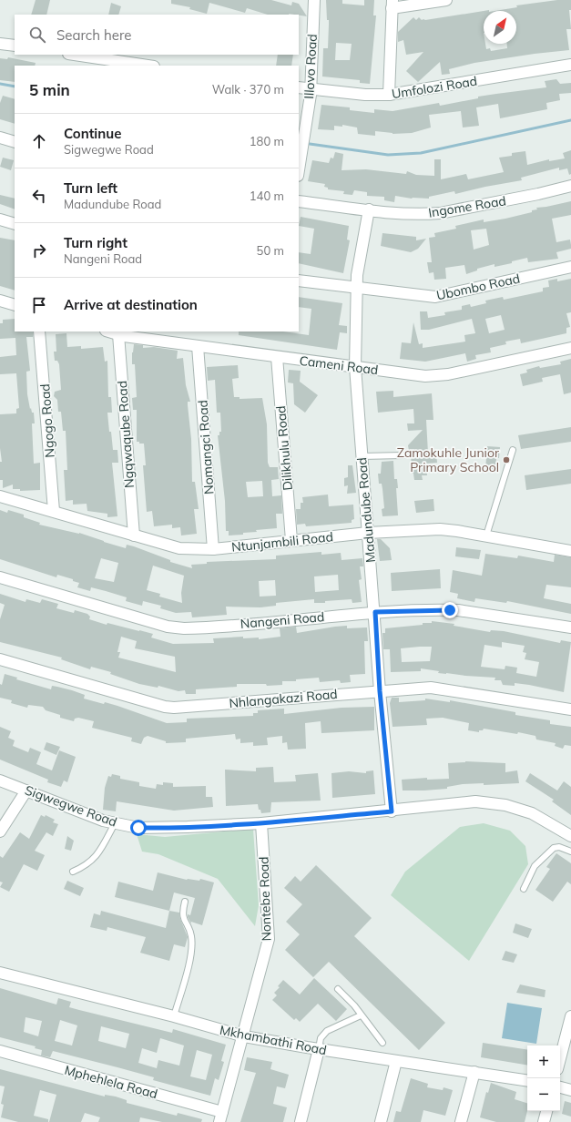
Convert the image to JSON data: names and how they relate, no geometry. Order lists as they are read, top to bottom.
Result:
{
  "streets": {
    "street": [
      "Illovo Road",
      "Umfolozi Road",
      "Ingome Road",
      "Ubombo Road",
      "Cameni Road",
      "Ngogo Road",
      "Ngqwaqube Road",
      "Nomangci Road",
      "Dilikhulu Road",
      "Madundube Road",
      "Ntunjambili Road",
      "Nangeni Road",
      "Nhlangakazi Road",
      "Sigwegwe Road",
      "Nontebe Road",
      "Mkhambathi Road",
      "Mphehlela Road"
    ]
  },
  "crossings": [
    ["Illovo Road", "Umfolozi Road"],
    ["Ingome Road", "Madundube Road"],
    ["Ubombo Road", "Madundube Road"],
    ["Cameni Road", "Ngqwaqube Road"],
    ["Cameni Road", "Nomangci Road"],
    ["Cameni Road", "Dilikhulu Road"],
    ["Cameni Road", "Madundube Road"],
    ["Ngogo Road", "Ntunjambili Road"],
    ["Ngqwaqube Road", "Ntunjambili Road"],
    ["Nomangci Road", "Ntunjambili Road"],
    ["Dilikhulu Road", "Ntunjambili Road"],
    ["Madundube Road", "Ntunjambili Road"],
    ["Madundube Road", "Nangeni Road"],
    ["Madundube Road", "Nhlangakazi Road"],
    ["Madundube Road", "Sigwegwe Road"],
    ["Sigwegwe Road", "Nontebe Road"],
    ["Nontebe Road", "Mkhambathi Road"],
    ["Nontebe Road", "Mphehlela Road"]
  ],
  "places": ["Zamokuhle Junior Primary School"],
  "north": "top right",
  "page": {
    "search": "Search here",
    "heading": ["5 min", "Walk · 370 m"],
    "list": [
      ["Continue", "Sigwegwe Road", "180 m"],
      ["Turn left", "Madundube Road", "140 m"],
      ["Turn right", "Nangeni Road", "50 m"],
      "Arrive at destination"
    ],
    "map_buttons": ["+", "−"]
  }
}
